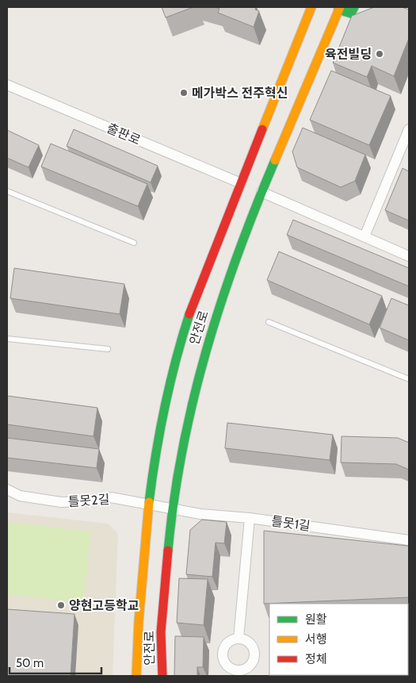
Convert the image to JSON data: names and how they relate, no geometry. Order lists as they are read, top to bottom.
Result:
{
  "streets": {
    "street": [
      "출판로",
      "안전로",
      "틀못2길",
      "틀못1길"
    ]
  },
  "crossings": [
    ["출판로", "안전로"],
    ["안전로", "틀못2길"],
    ["안전로", "틀못1길"],
    ["틀못2길", "틀못1길"]
  ],
  "places": ["육전빌딩", "메가박스 전주혁신", "양현고등학교"],
  "legend": ["원활", "서행", "정체"],
  "scale_bar": "50 m"
}
